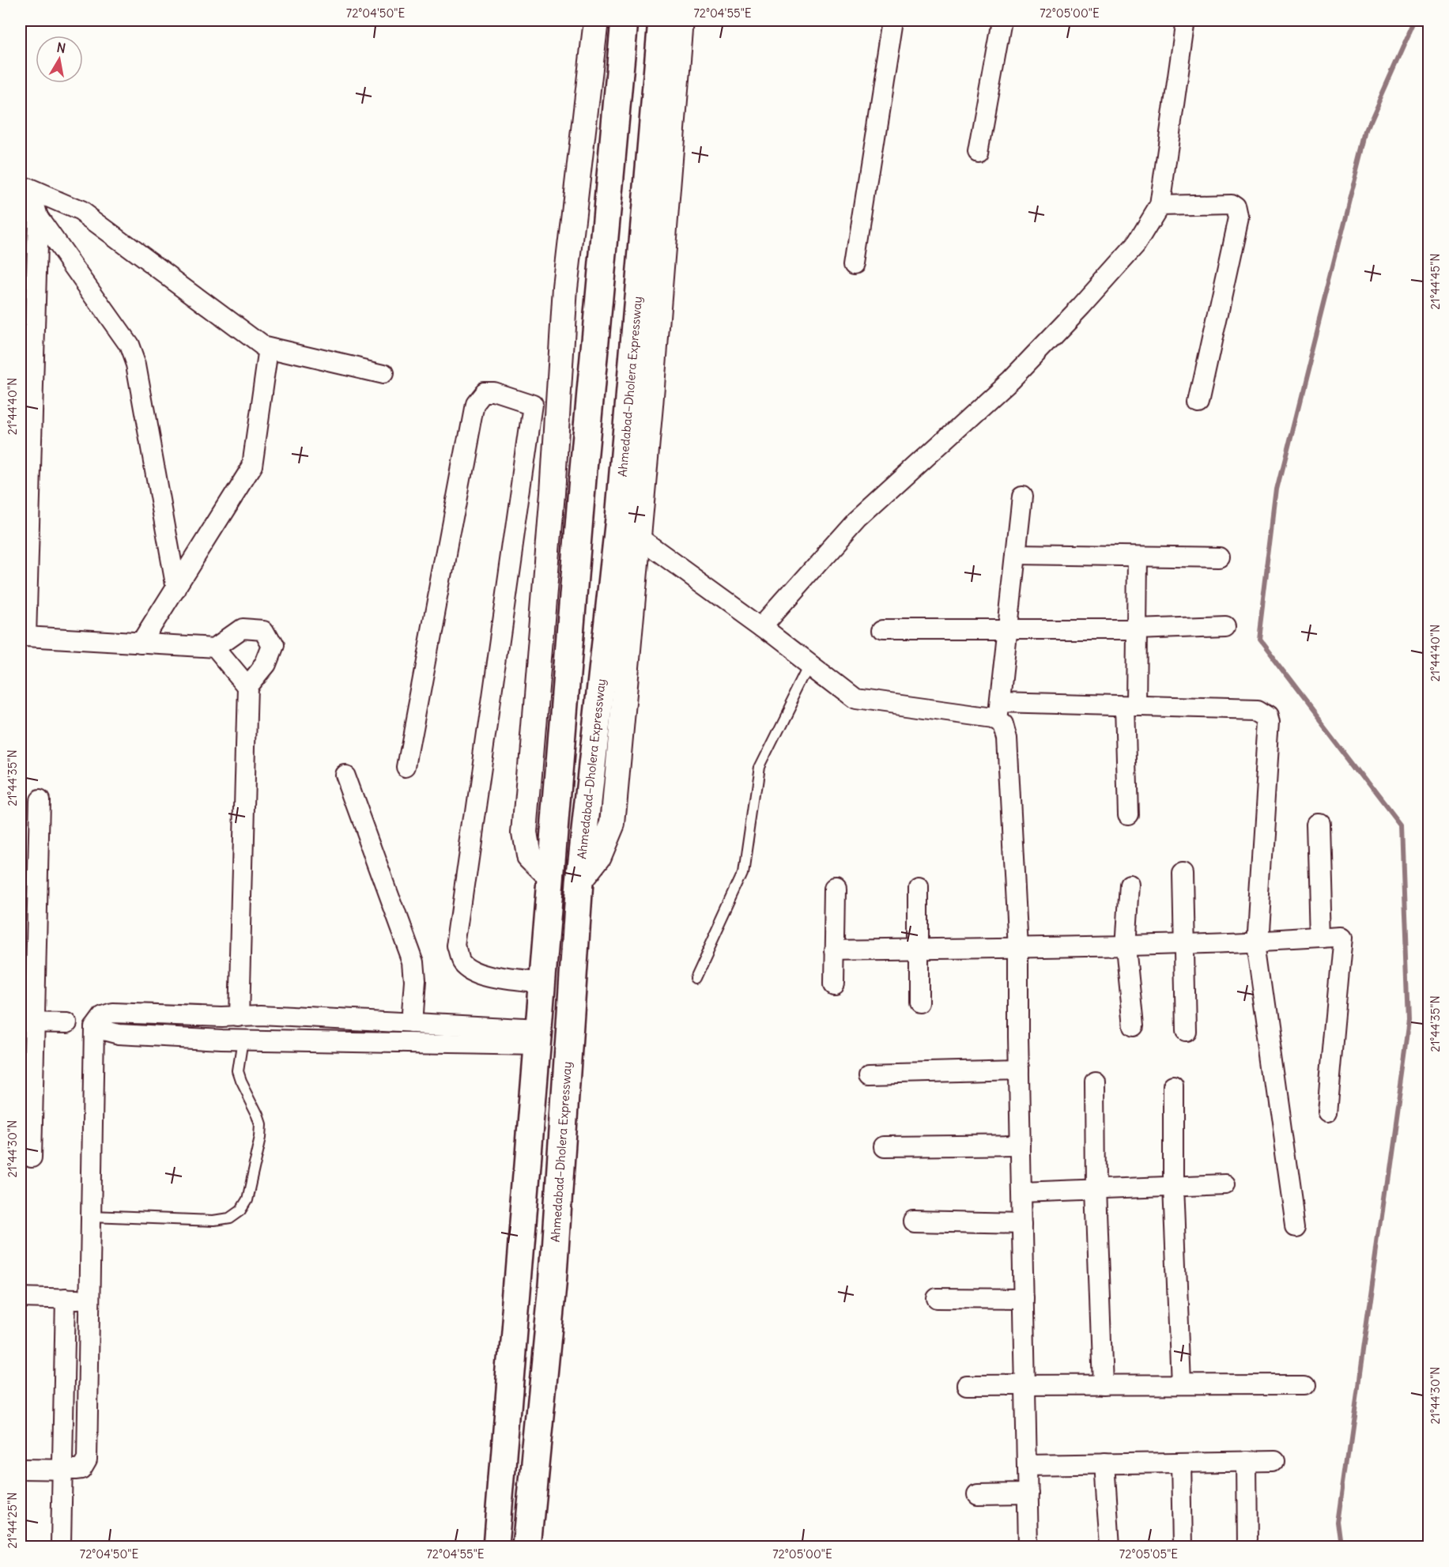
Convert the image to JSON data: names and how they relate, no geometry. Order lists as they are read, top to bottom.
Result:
{
  "streets": {
    "highway": ["Ahmedabad–Dholera Expressway"]
  },
  "north": "top",
  "coordinates": [
    "72°04'50\"E",
    "72°04'55\"E",
    "72°05'00\"E",
    "21°44'45\"N",
    "21°44'40\"N",
    "21°44'35\"N",
    "21°44'30\"N",
    "21°44'25\"N",
    "72°05'05\"E"
  ]
}
